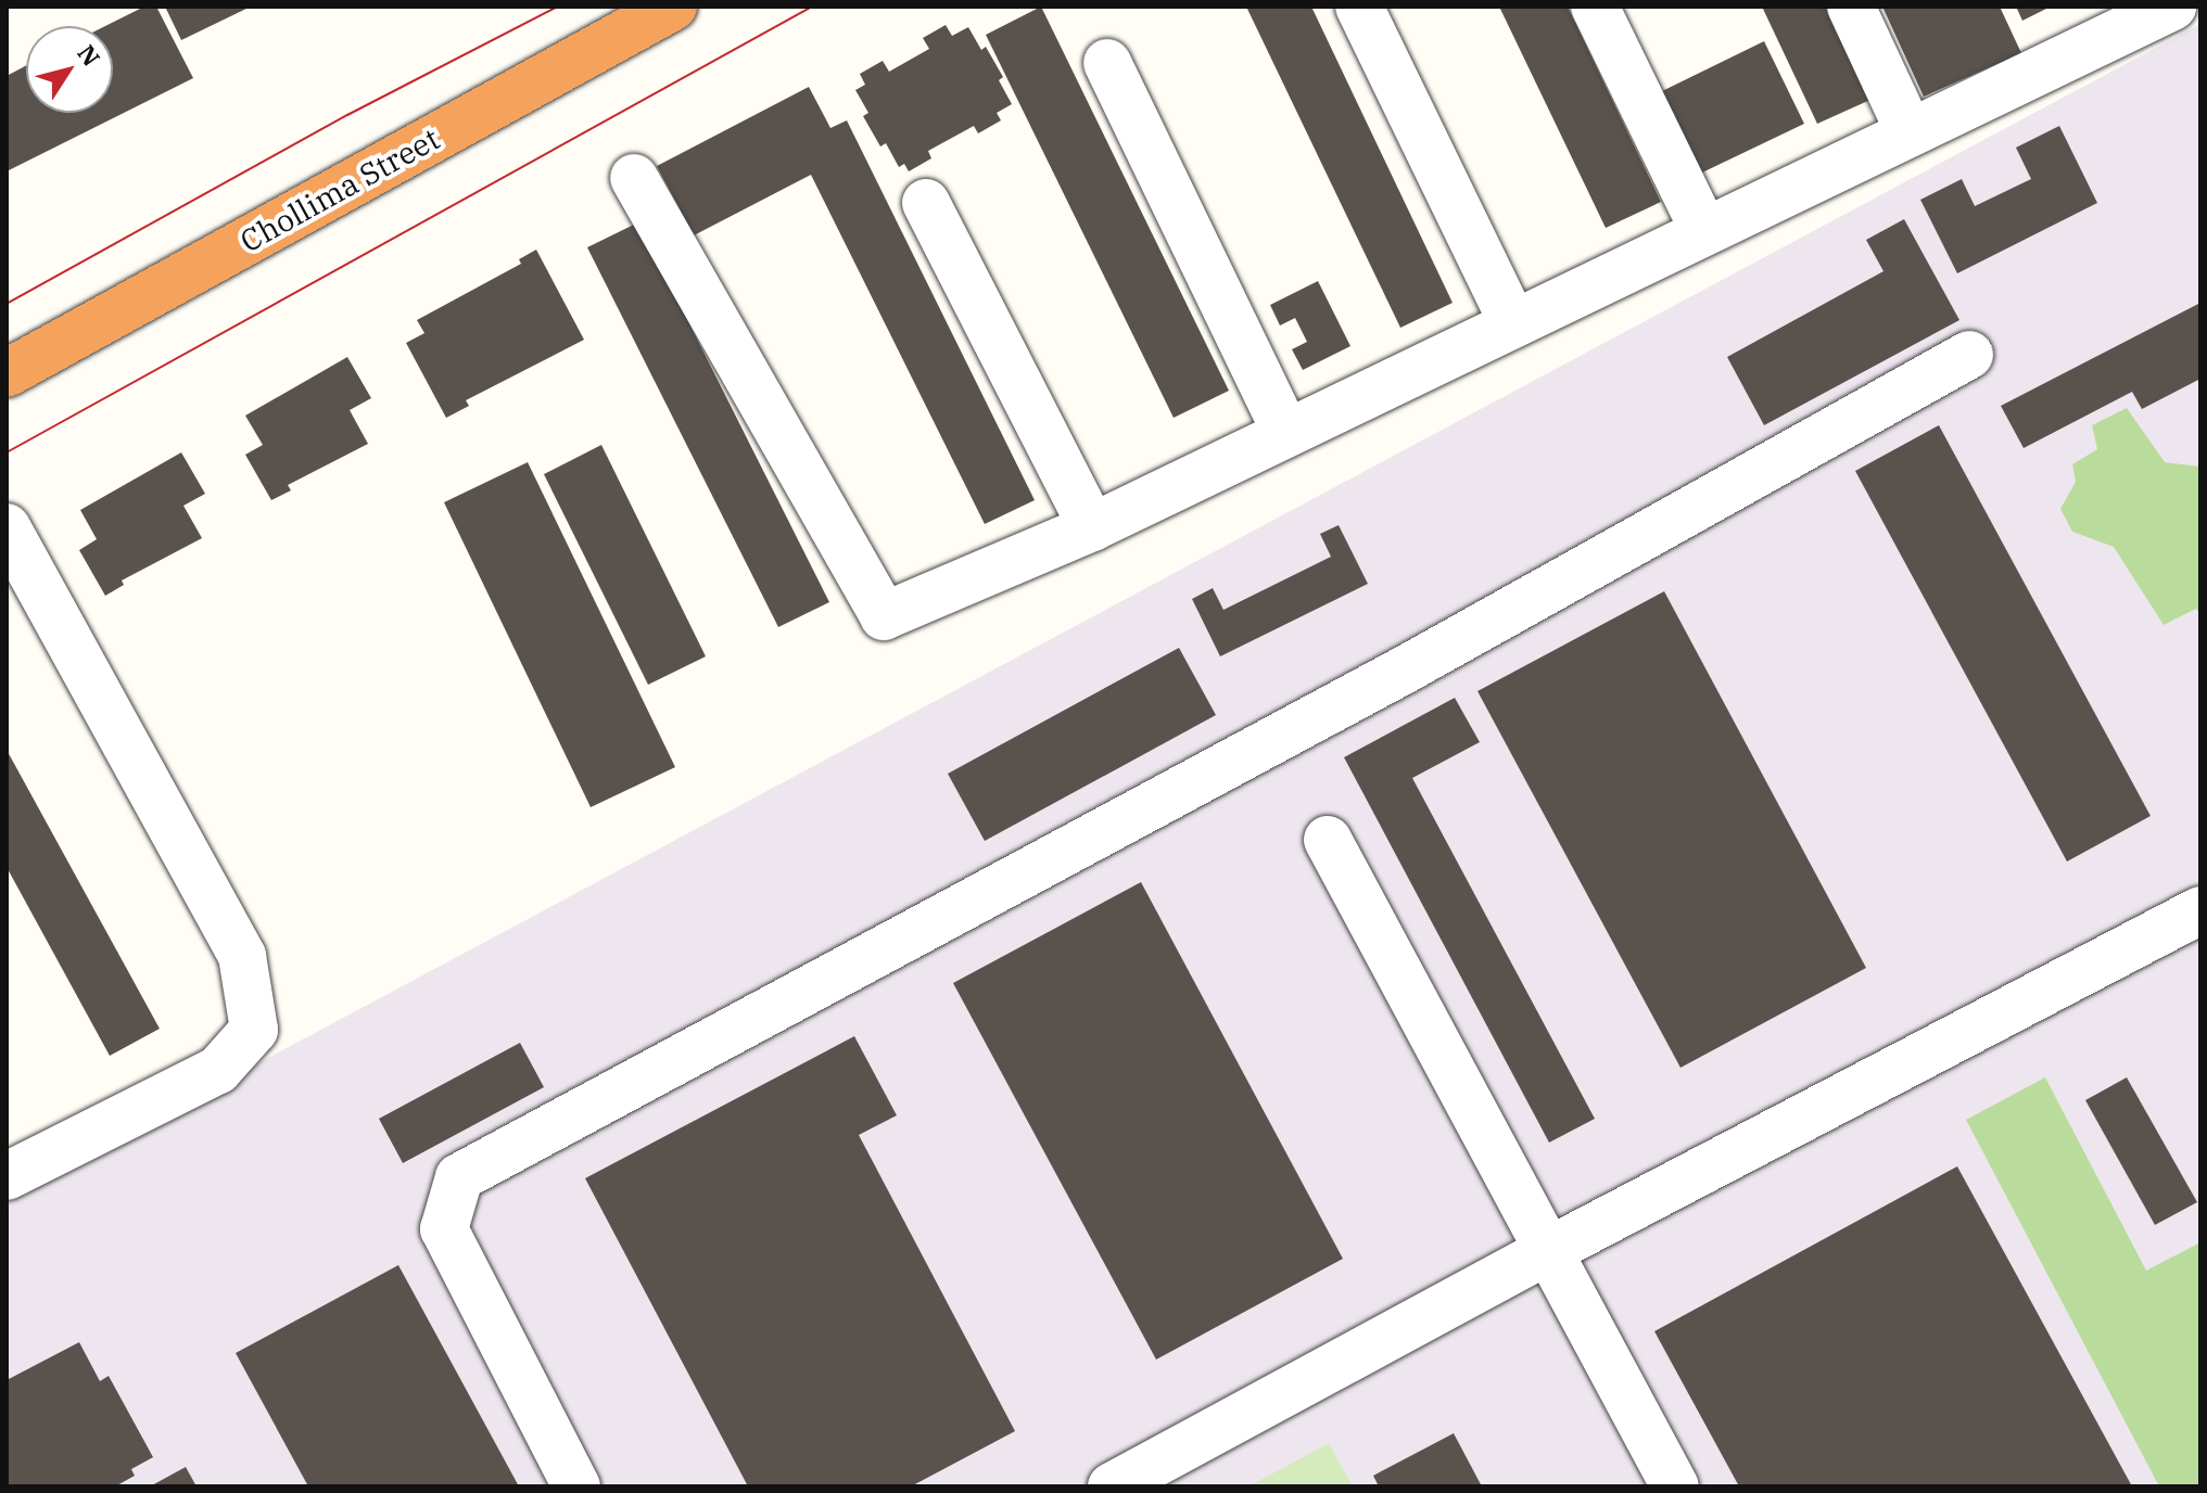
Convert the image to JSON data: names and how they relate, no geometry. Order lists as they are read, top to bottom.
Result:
{
  "streets": {
    "highway": ["Chollima Street"]
  },
  "north": "top right"
}
